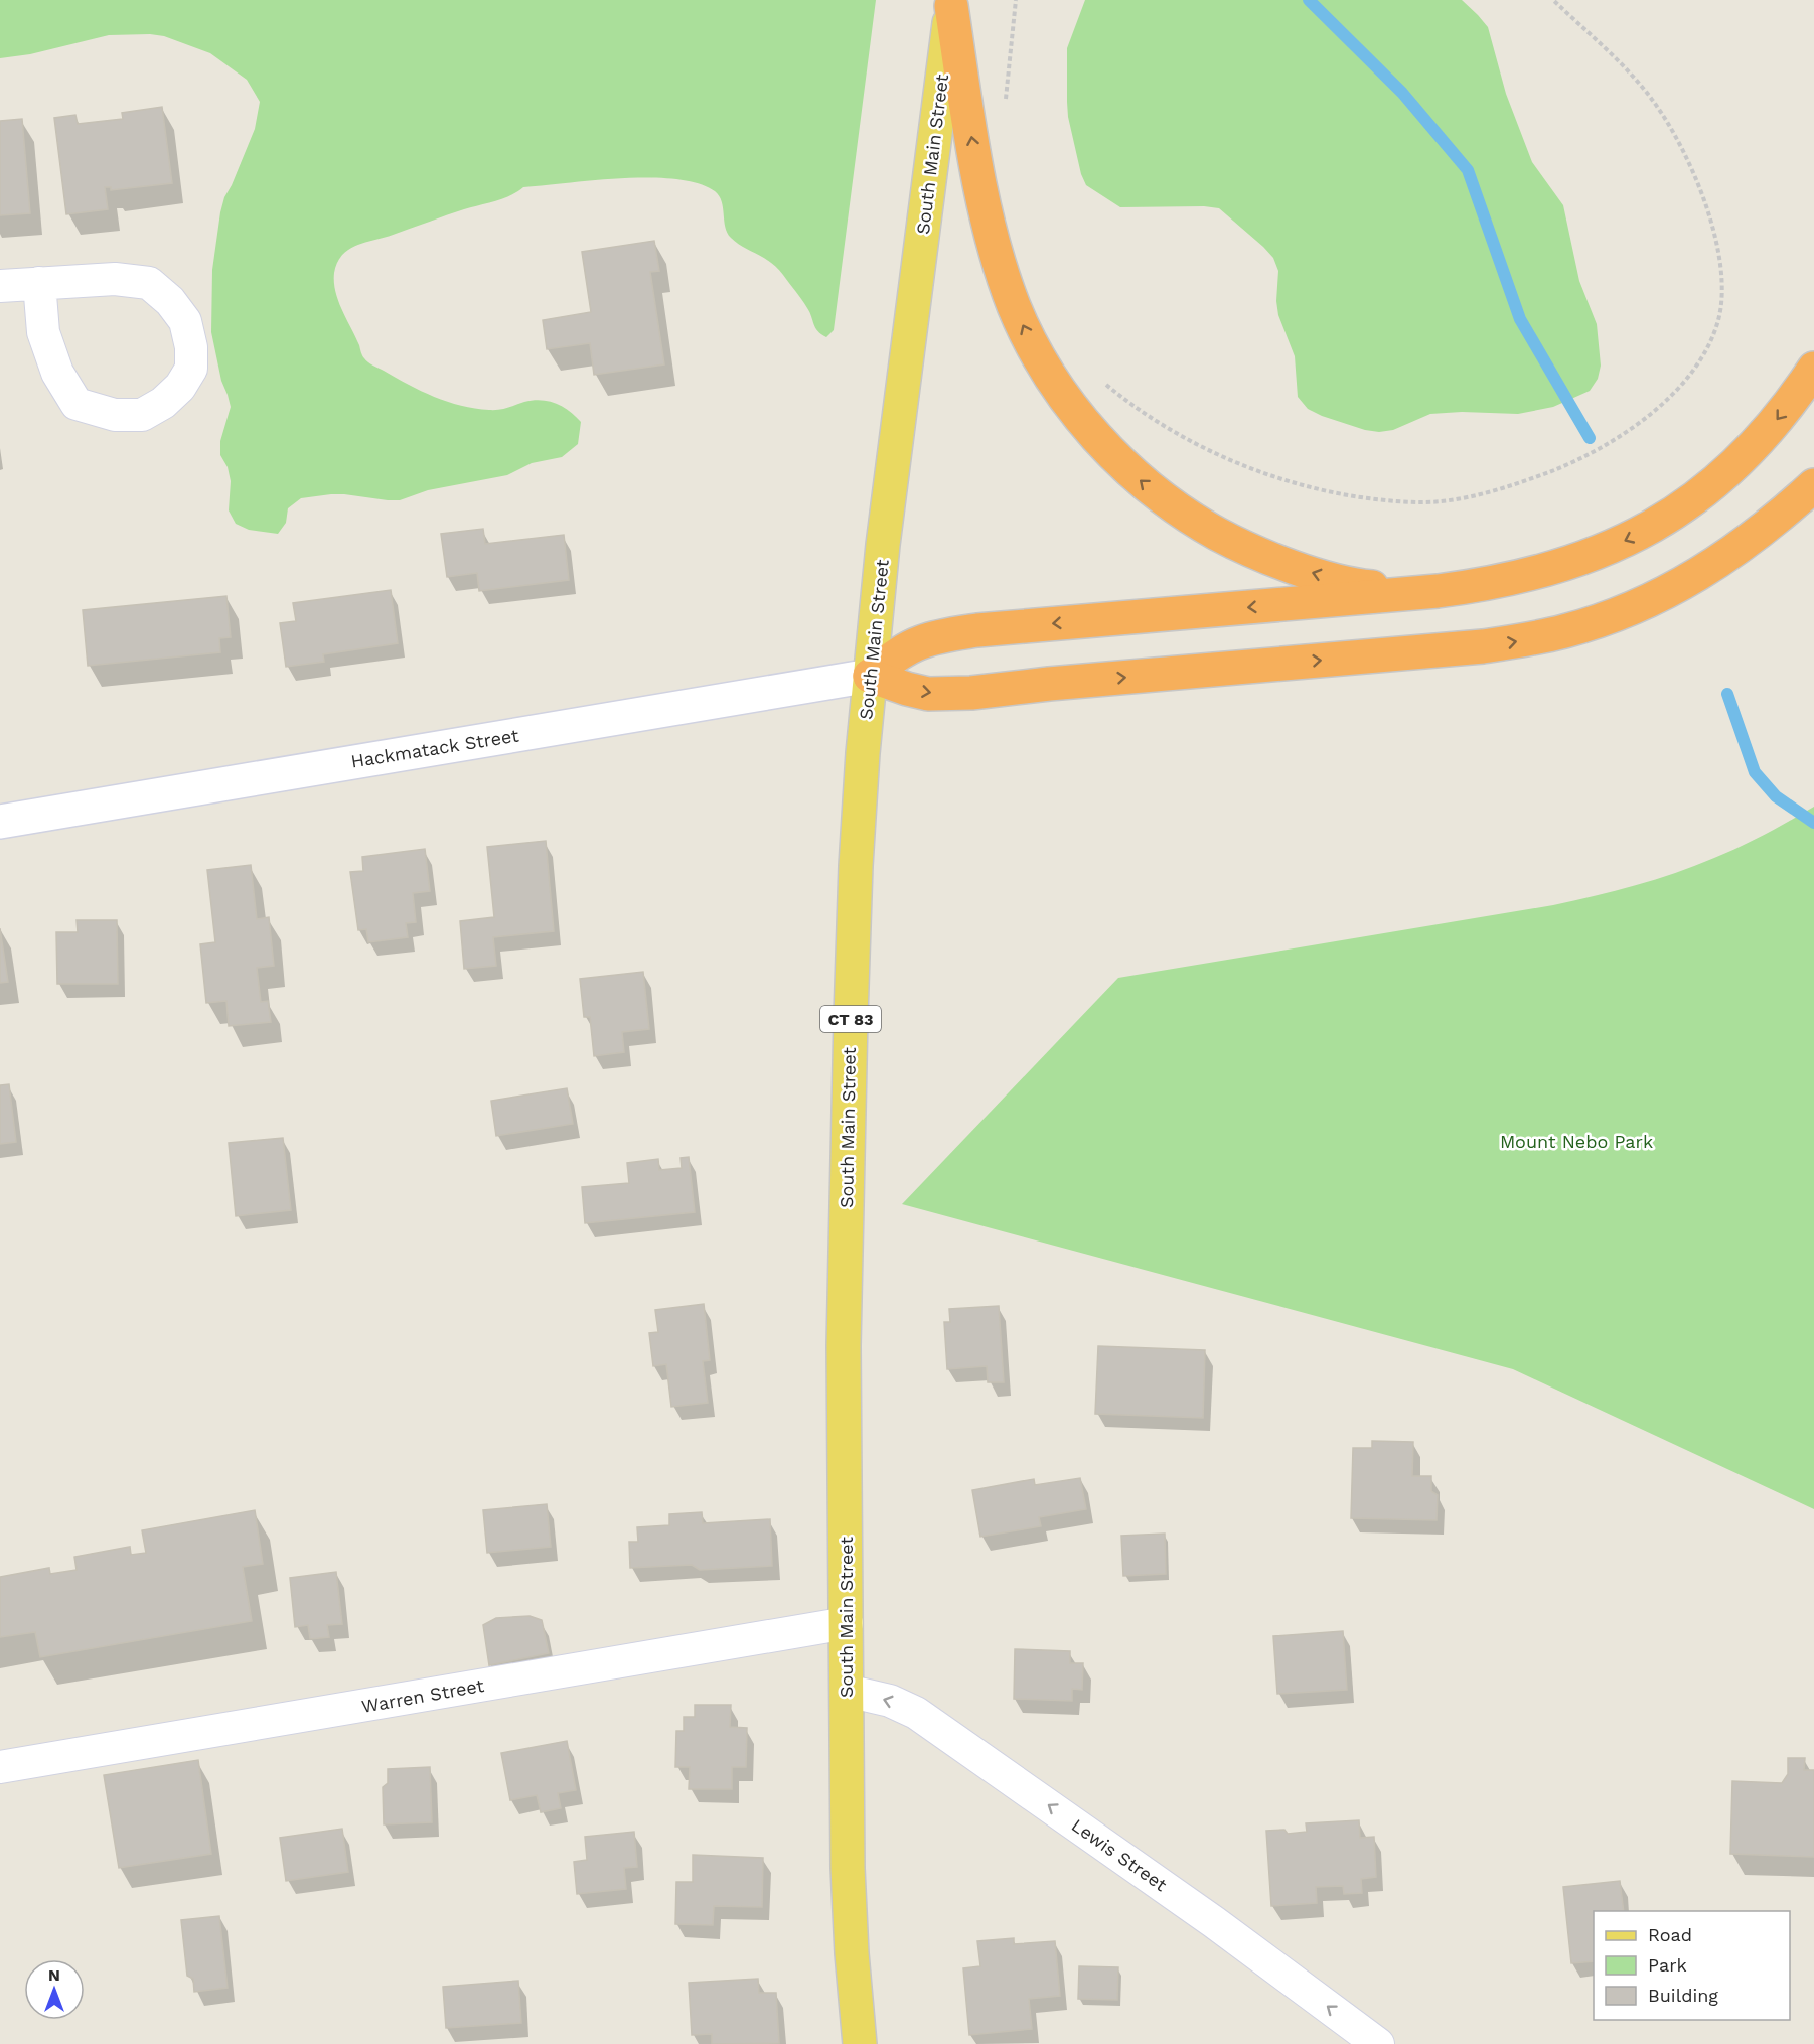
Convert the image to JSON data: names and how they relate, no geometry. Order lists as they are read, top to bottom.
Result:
{
  "streets": {
    "main road": ["South Main Street", "CT 83"],
    "street": ["Hackmatack Street", "Warren Street", "Lewis Street"]
  },
  "crossings": [
    ["South Main Street", "Hackmatack Street"],
    ["South Main Street", "Warren Street"],
    ["South Main Street", "Lewis Street"]
  ],
  "one_way": ["Lewis Street"],
  "parks": ["Mount Nebo Park"],
  "legend": ["Road", "Park", "Building"],
  "north": "top"
}
